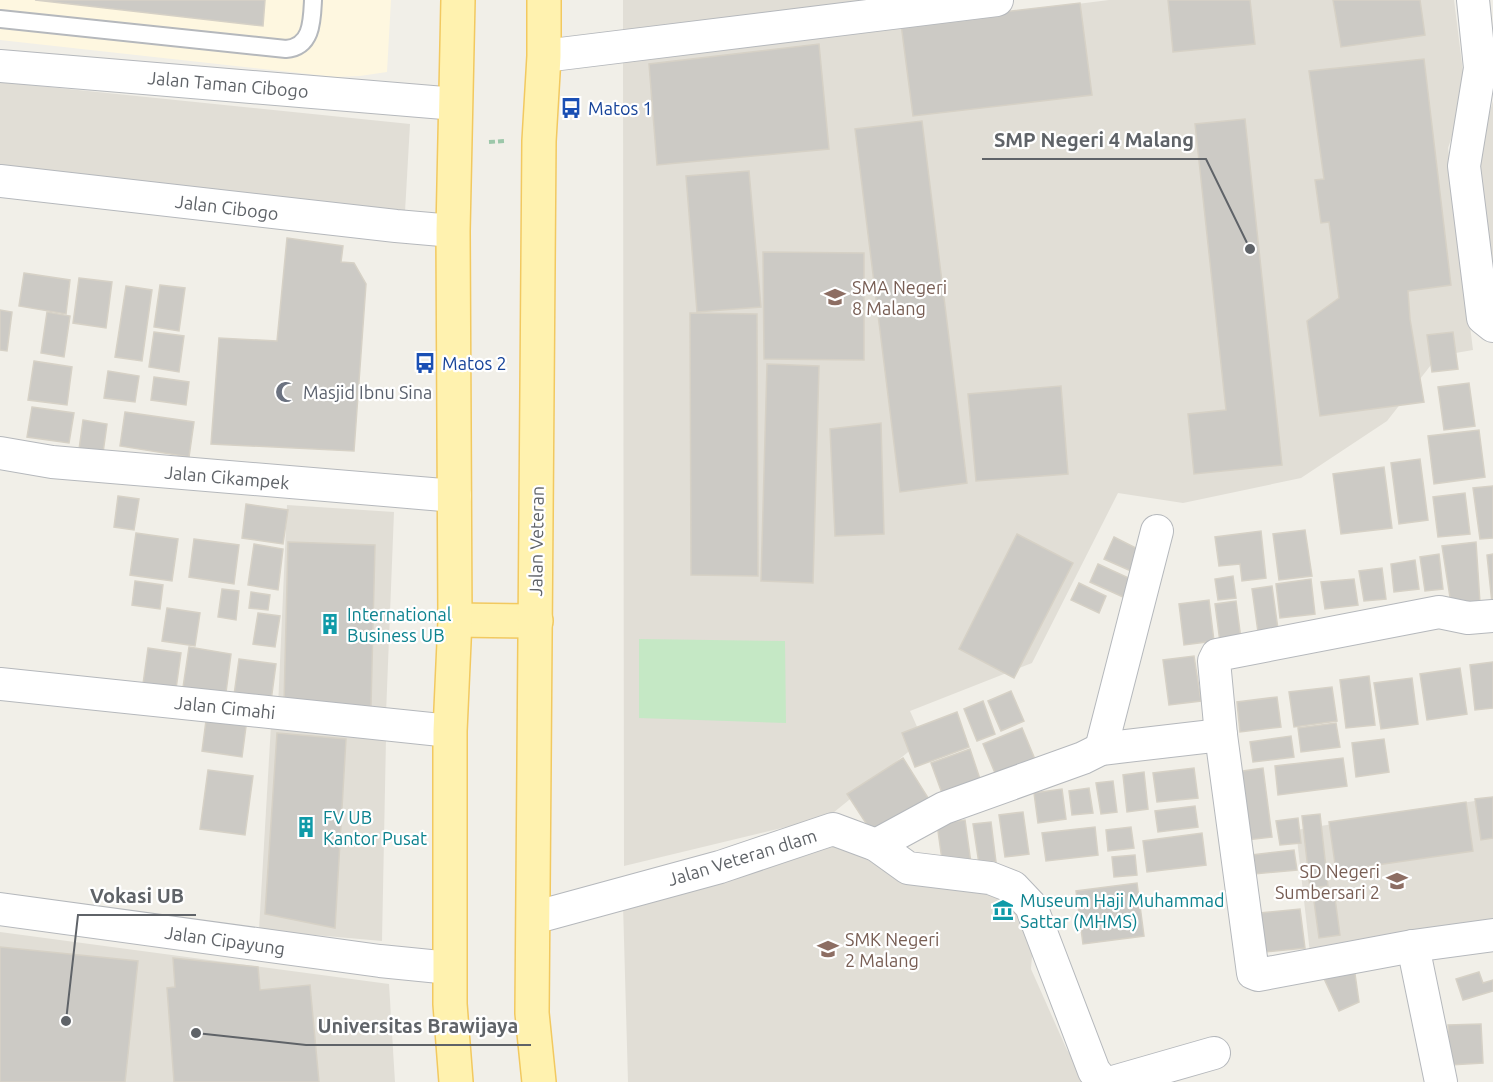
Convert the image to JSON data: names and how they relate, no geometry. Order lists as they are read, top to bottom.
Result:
{
  "streets": {
    "main road": ["Jalan Veteran"],
    "street": [
      "Jalan Taman Cibogo",
      "Jalan Cibogo",
      "Jalan Cikampek",
      "Jalan Cimahi",
      "Jalan Veteran dlam",
      "Jalan Cipayung"
    ]
  },
  "crossings": [
    ["Jalan Veteran", "Jalan Veteran dlam"]
  ],
  "places": {
    "bus stop": ["Matos 1", "Matos 2"],
    "other": ["SMP Negeri 4 Malang", "Vokasi UB", "Universitas Brawijaya"],
    "school or university": ["SMA Negeri 8 Malang", "SD Negeri Sumbersari 2", "SMK Negeri 2 Malang"],
    "mosque": ["Masjid Ibnu Sina"],
    "building": ["International Business UB", "FV UB Kantor Pusat"],
    "museum": ["Museum Haji Muhammad Sattar (MHMS)"]
  }
}
